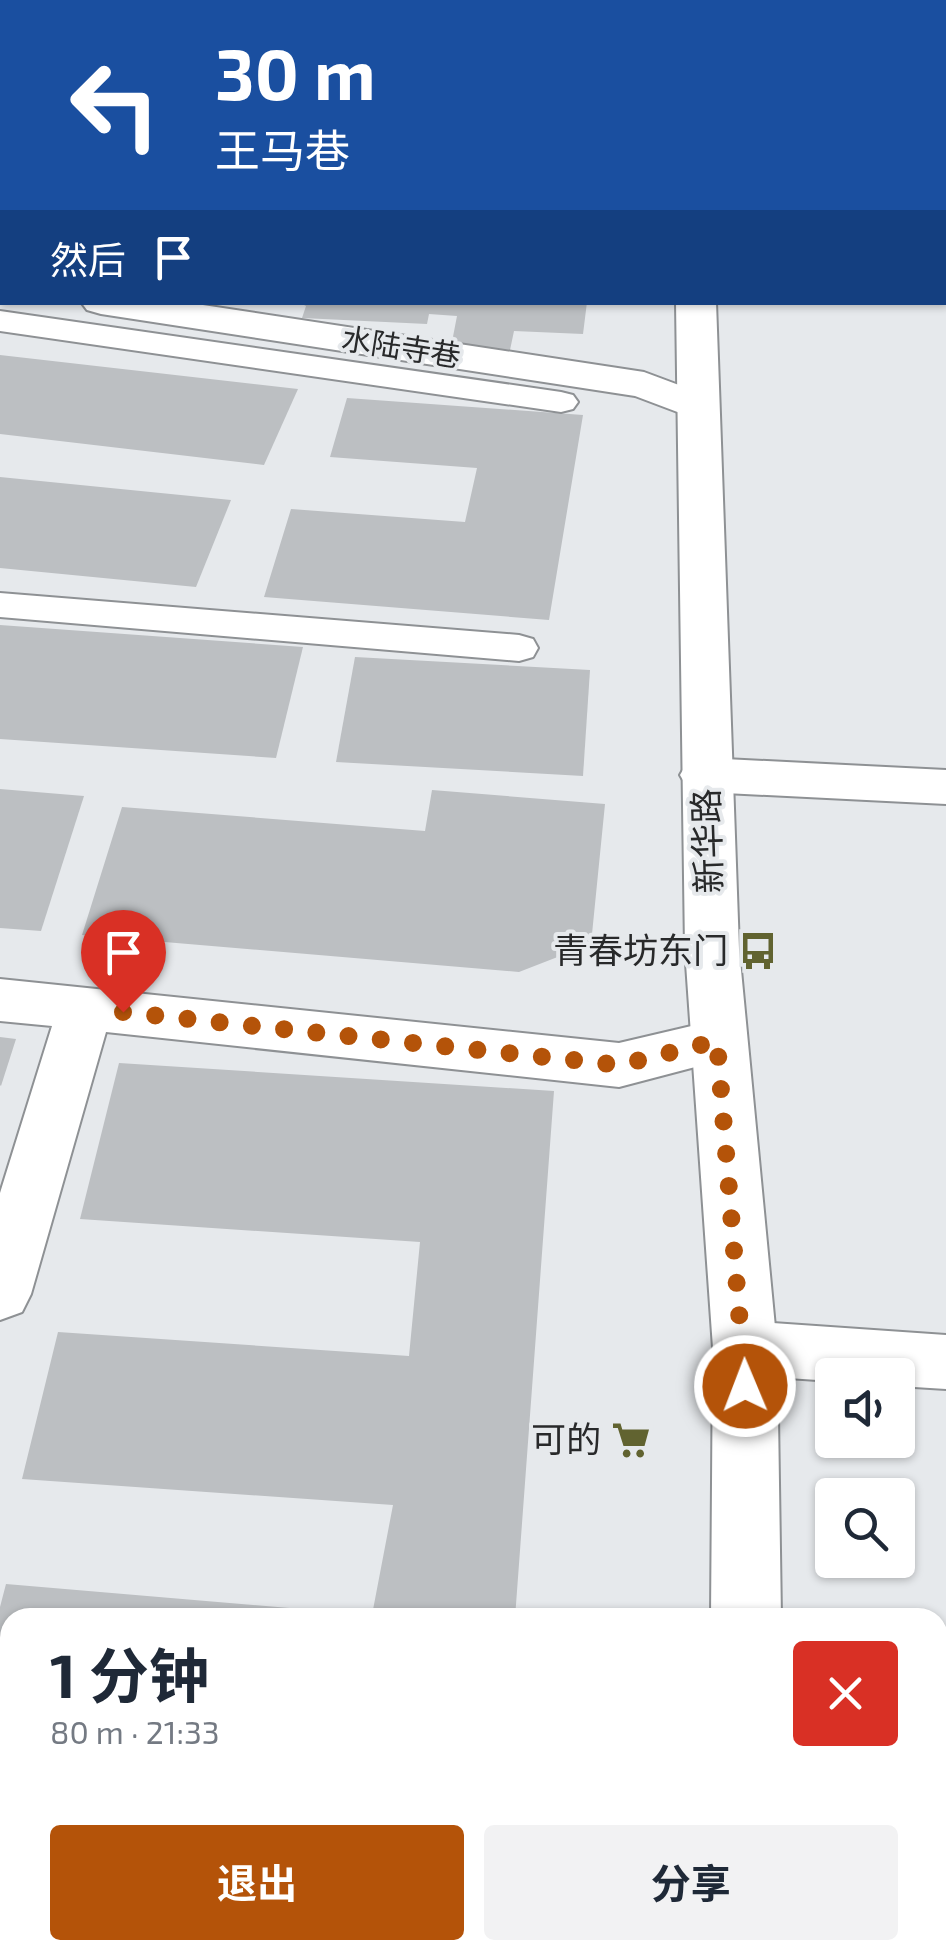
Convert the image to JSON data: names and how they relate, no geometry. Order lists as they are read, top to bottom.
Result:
{
  "streets": {
    "street": ["水陆寺巷", "新华路"]
  },
  "crossings": [
    ["水陆寺巷", "新华路"]
  ],
  "places": {
    "bus stop": ["青春坊东门"],
    "supermarket": ["可的"]
  },
  "page": {
    "turn": ["30 m", "王马巷"],
    "then": "然后",
    "heading": ["1 分钟", "80 m · 21:33"],
    "buttons": ["退出", "分享"]
  }
}
